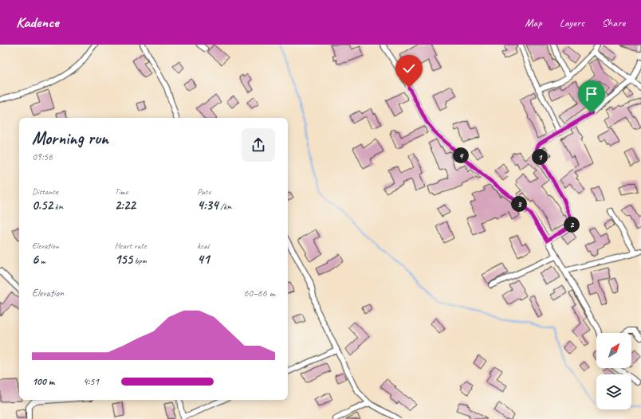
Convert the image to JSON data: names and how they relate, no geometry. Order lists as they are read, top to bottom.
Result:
{
  "north": "top right",
  "page": {
    "header": "Kadence",
    "nav": ["Map", "Layers", "Share"],
    "heading": ["Morning run", "09:56"],
    "pins": [
      "4",
      "1",
      "3",
      "2"
    ],
    "stats": [
      ["Distance", "0.52 km"],
      ["Time", "2:22"],
      ["Pace", "4:34 /km"],
      ["Elevation", "6 m"],
      ["Heart rate", "155 bpm"],
      ["kcal", "41"]
    ],
    "chart": ["Elevation", "60–66 m"],
    "list": [
      {
        "name": "100 m",
        "note": "4:51"
      }
    ]
  }
}
